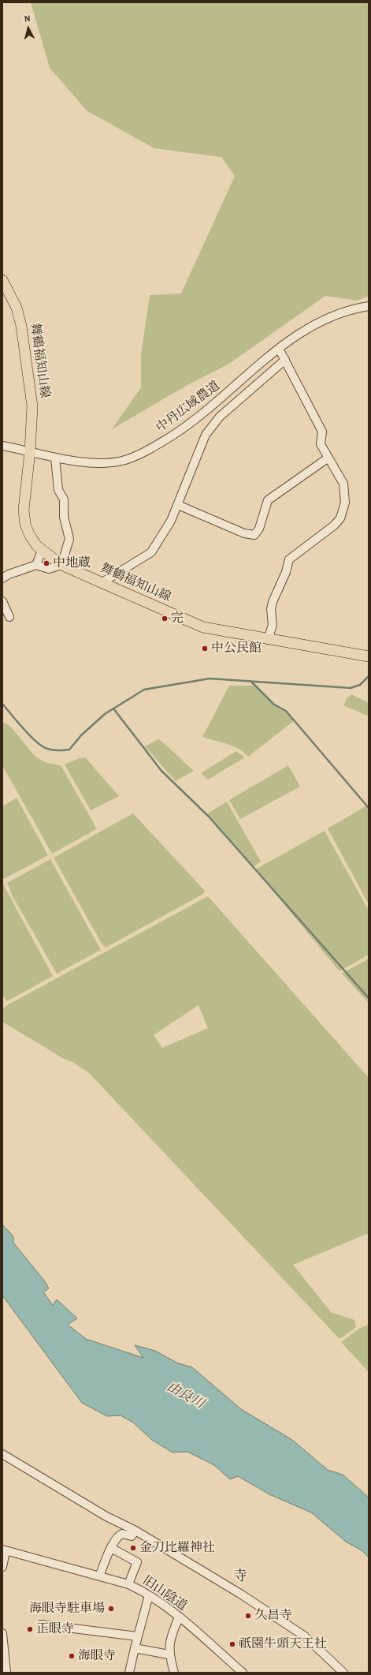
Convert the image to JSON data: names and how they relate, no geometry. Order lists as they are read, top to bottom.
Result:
{
  "streets": {
    "main road": ["舞鶴福知山線"],
    "street": ["中丹広域農道", "旧山陰道"]
  },
  "crossings": [
    ["舞鶴福知山線", "中丹広域農道"]
  ],
  "districts": ["寺"],
  "water": ["由良川"],
  "places": [
    "中地蔵",
    "完",
    "中公民館",
    "金刀比羅神社",
    "海眼寺駐車場",
    "久昌寺",
    "正眼寺",
    "祇園牛頭天王社",
    "海眼寺"
  ],
  "north": "top"
}
